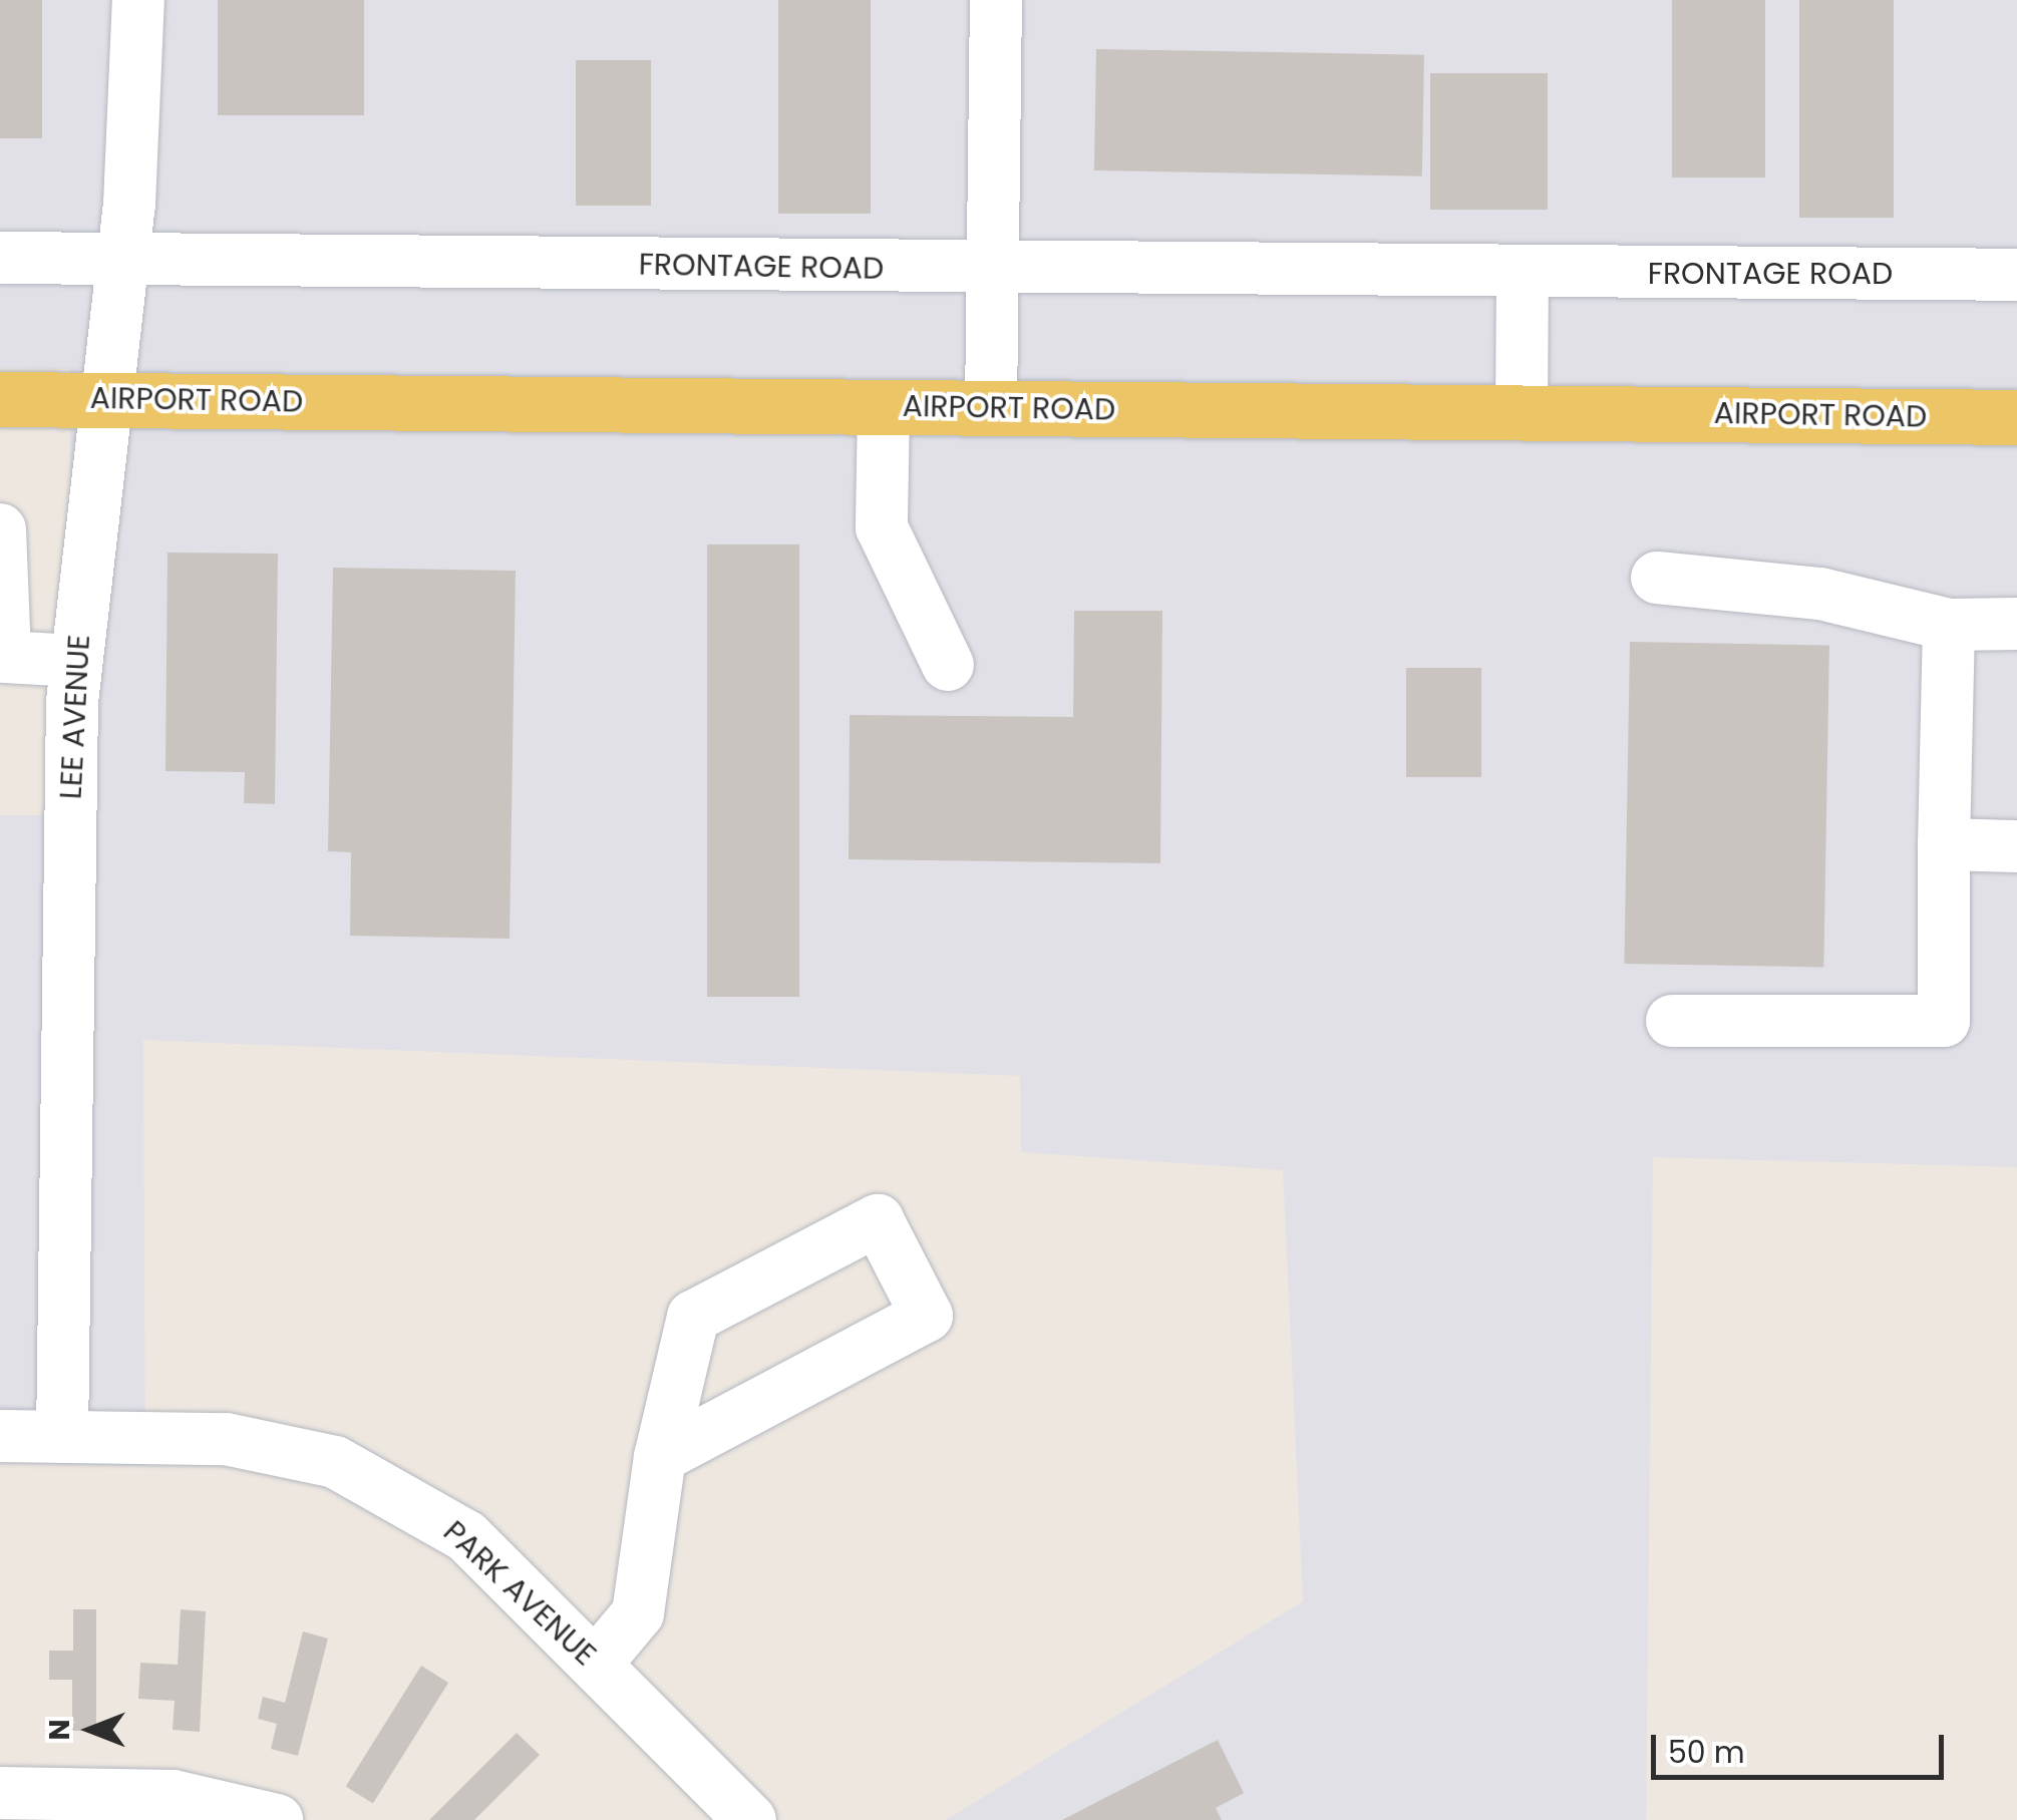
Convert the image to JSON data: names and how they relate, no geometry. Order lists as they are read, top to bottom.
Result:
{
  "streets": {
    "main road": ["AIRPORT ROAD"],
    "street": ["FRONTAGE ROAD", "LEE AVENUE", "PARK AVENUE"]
  },
  "crossings": [
    ["FRONTAGE ROAD", "LEE AVENUE"],
    ["AIRPORT ROAD", "LEE AVENUE"],
    ["LEE AVENUE", "PARK AVENUE"]
  ],
  "scale_bar": "50 m",
  "north": "left"
}
